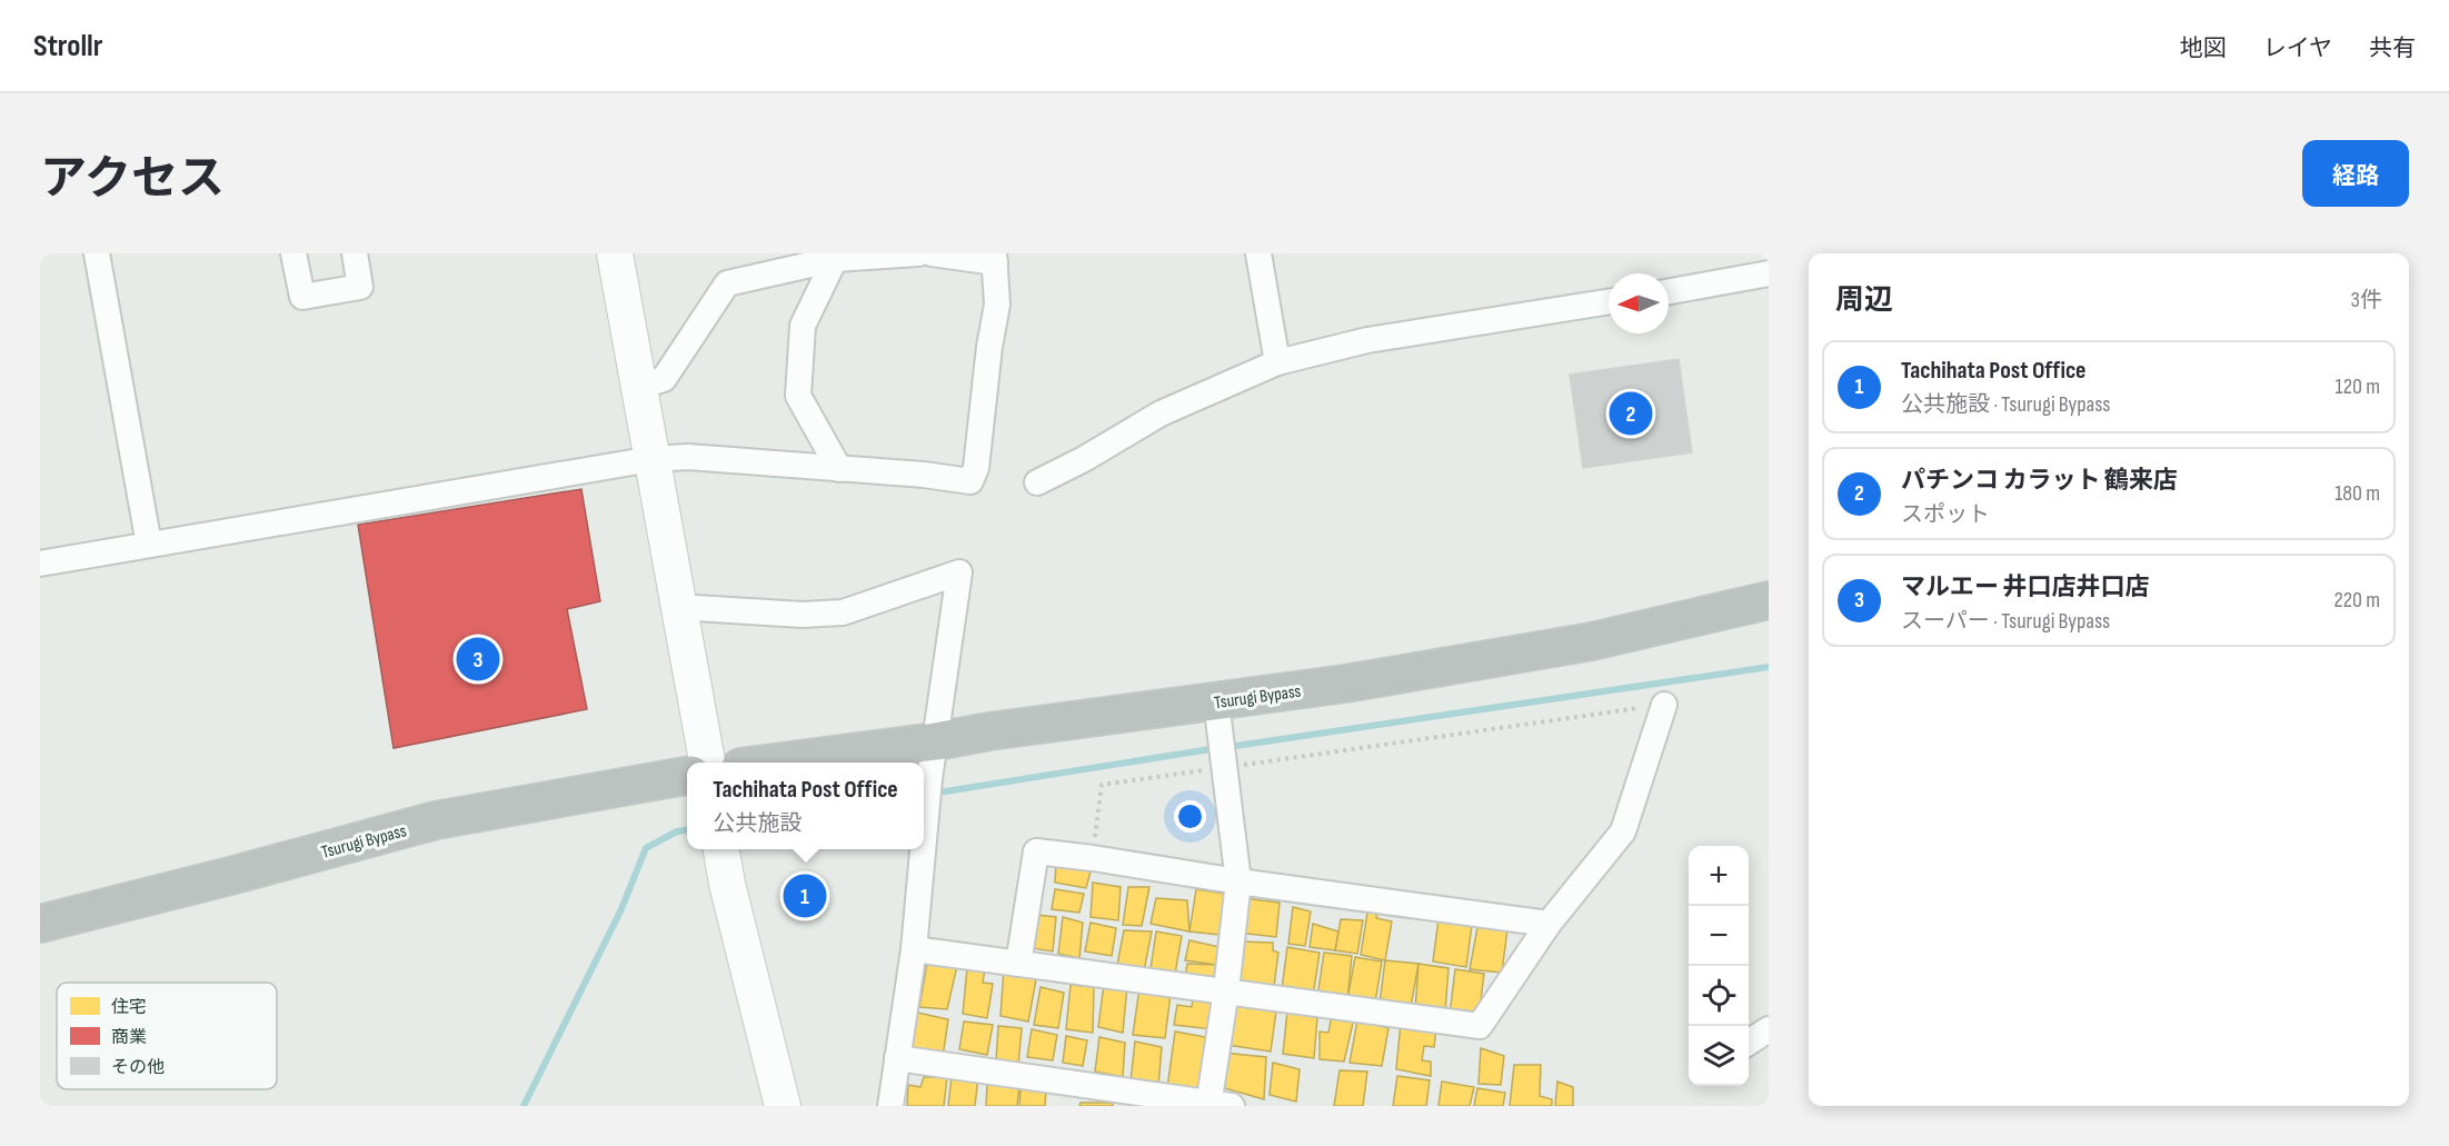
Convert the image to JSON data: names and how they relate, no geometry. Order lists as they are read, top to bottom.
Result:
{
  "streets": {
    "highway": ["Tsurugi Bypass"]
  },
  "legend": ["住宅", "商業", "その他"],
  "north": "left",
  "page": {
    "header": "Strollr",
    "nav": ["地図", "レイヤ", "共有"],
    "title": "アクセス",
    "buttons": "経路",
    "heading": ["周辺", "3件"],
    "list": [
      {
        "mark": "1",
        "name": "Tachihata Post Office",
        "note": "公共施設 · Tsurugi Bypass",
        "value": "120 m"
      },
      {
        "mark": "2",
        "name": "パチンコ カラット 鶴来店",
        "note": "スポット",
        "value": "180 m"
      },
      {
        "mark": "3",
        "name": "マルエー 井口店井口店",
        "note": "スーパー · Tsurugi Bypass",
        "value": "220 m"
      }
    ],
    "pins": ["2", "3", "1"],
    "popup": ["Tachihata Post Office", "公共施設"],
    "map_buttons": ["+", "−"]
  }
}
